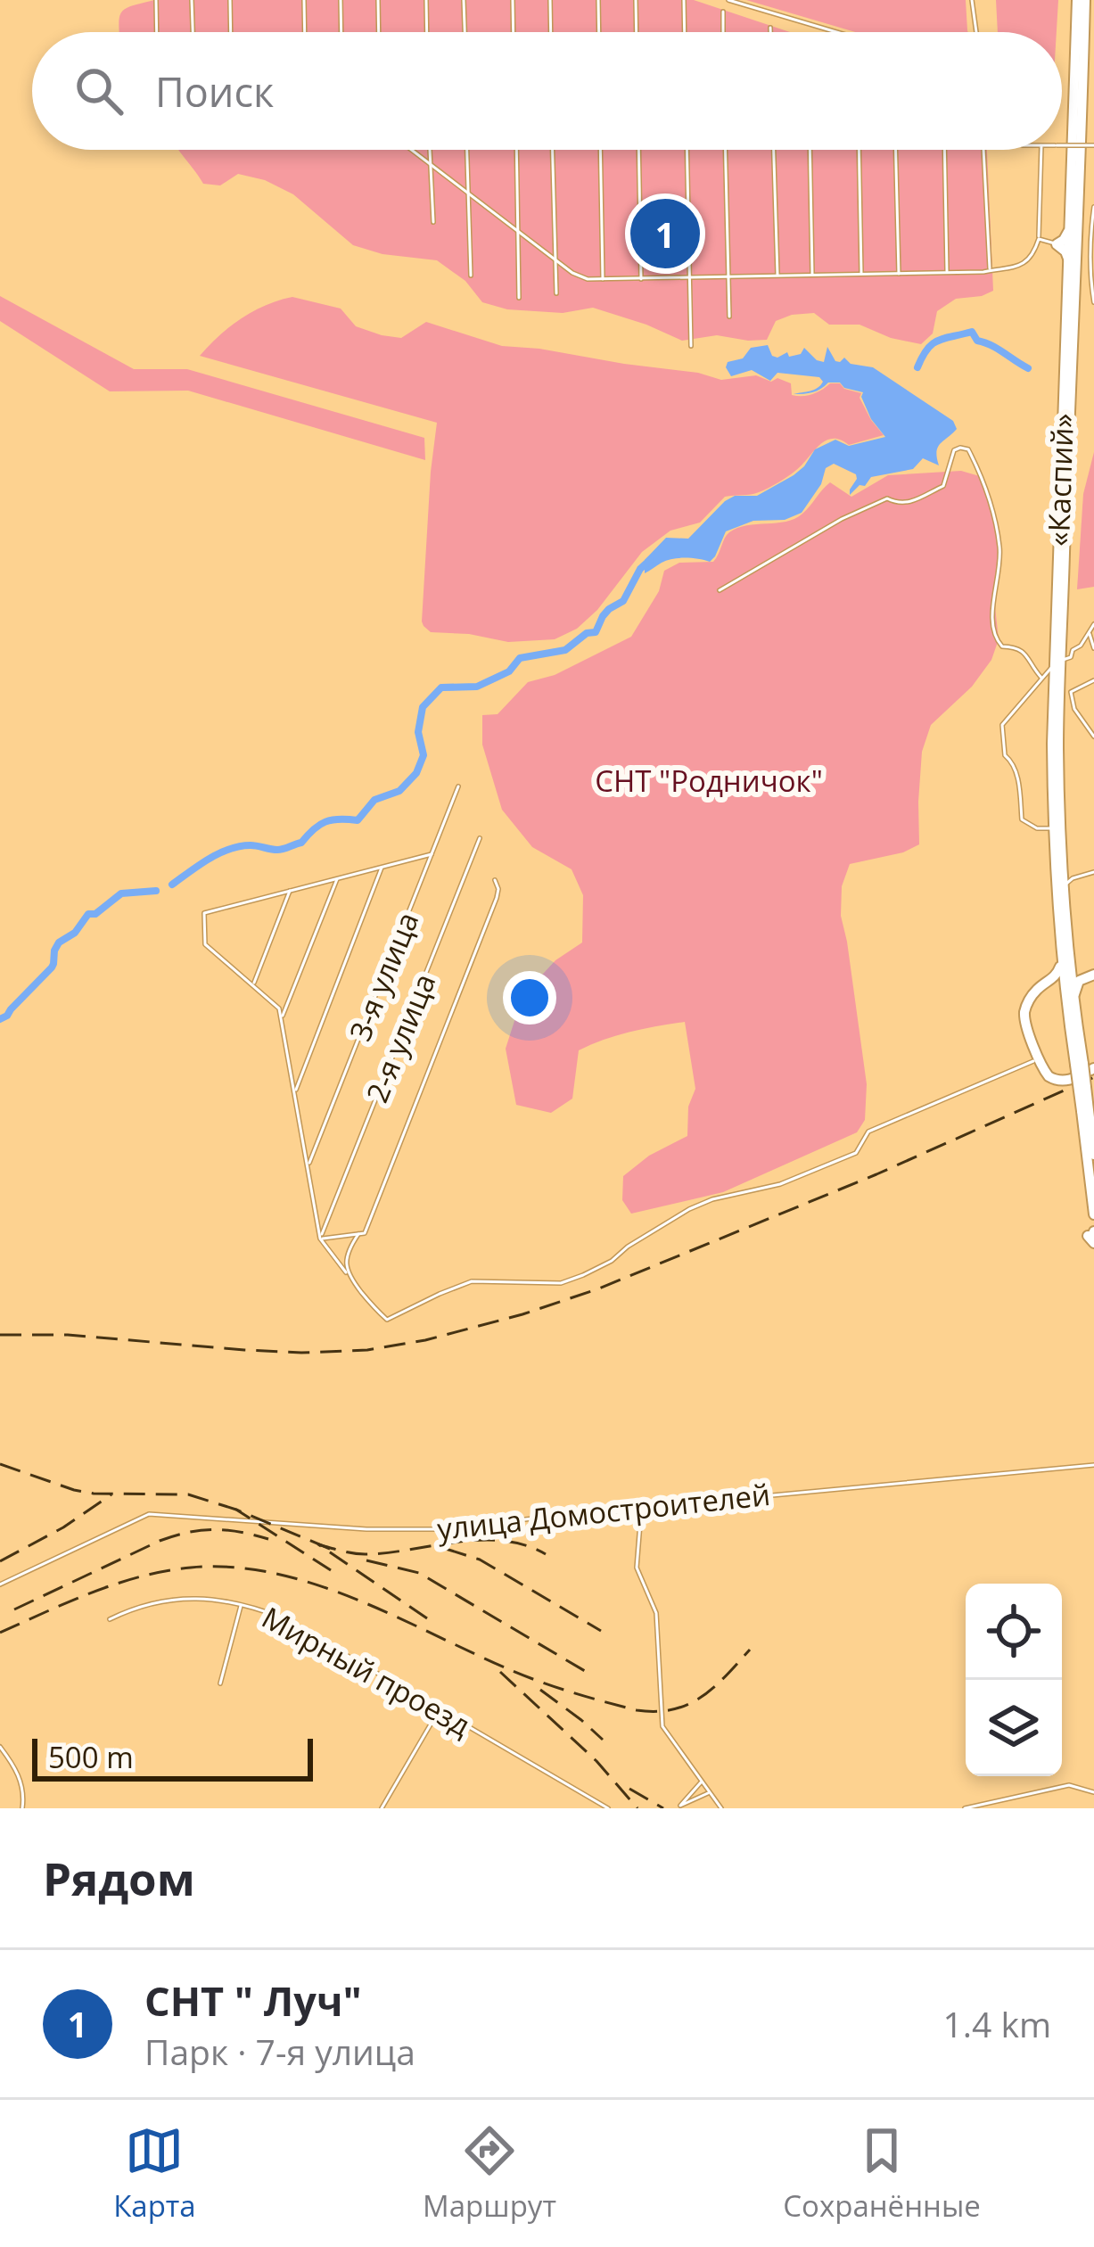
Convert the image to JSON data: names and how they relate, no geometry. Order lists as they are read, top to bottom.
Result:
{
  "streets": {
    "highway": ["«Каспий»"],
    "street": [
      "3-я улица",
      "2-я улица",
      "улица Домостроителей",
      "Мирный проезд"
    ]
  },
  "parks": ["СНТ \"Родничок\""],
  "scale_bar": "500 m",
  "page": {
    "search": "Поиск",
    "pins": "1",
    "scale": "500 m",
    "heading": "Рядом",
    "list": [
      {
        "mark": "1",
        "name": "СНТ \" Луч\"",
        "note": "Парк · 7-я улица",
        "value": "1.4 km"
      }
    ],
    "nav": ["Карта", "Маршрут", "Сохранённые"]
  }
}
